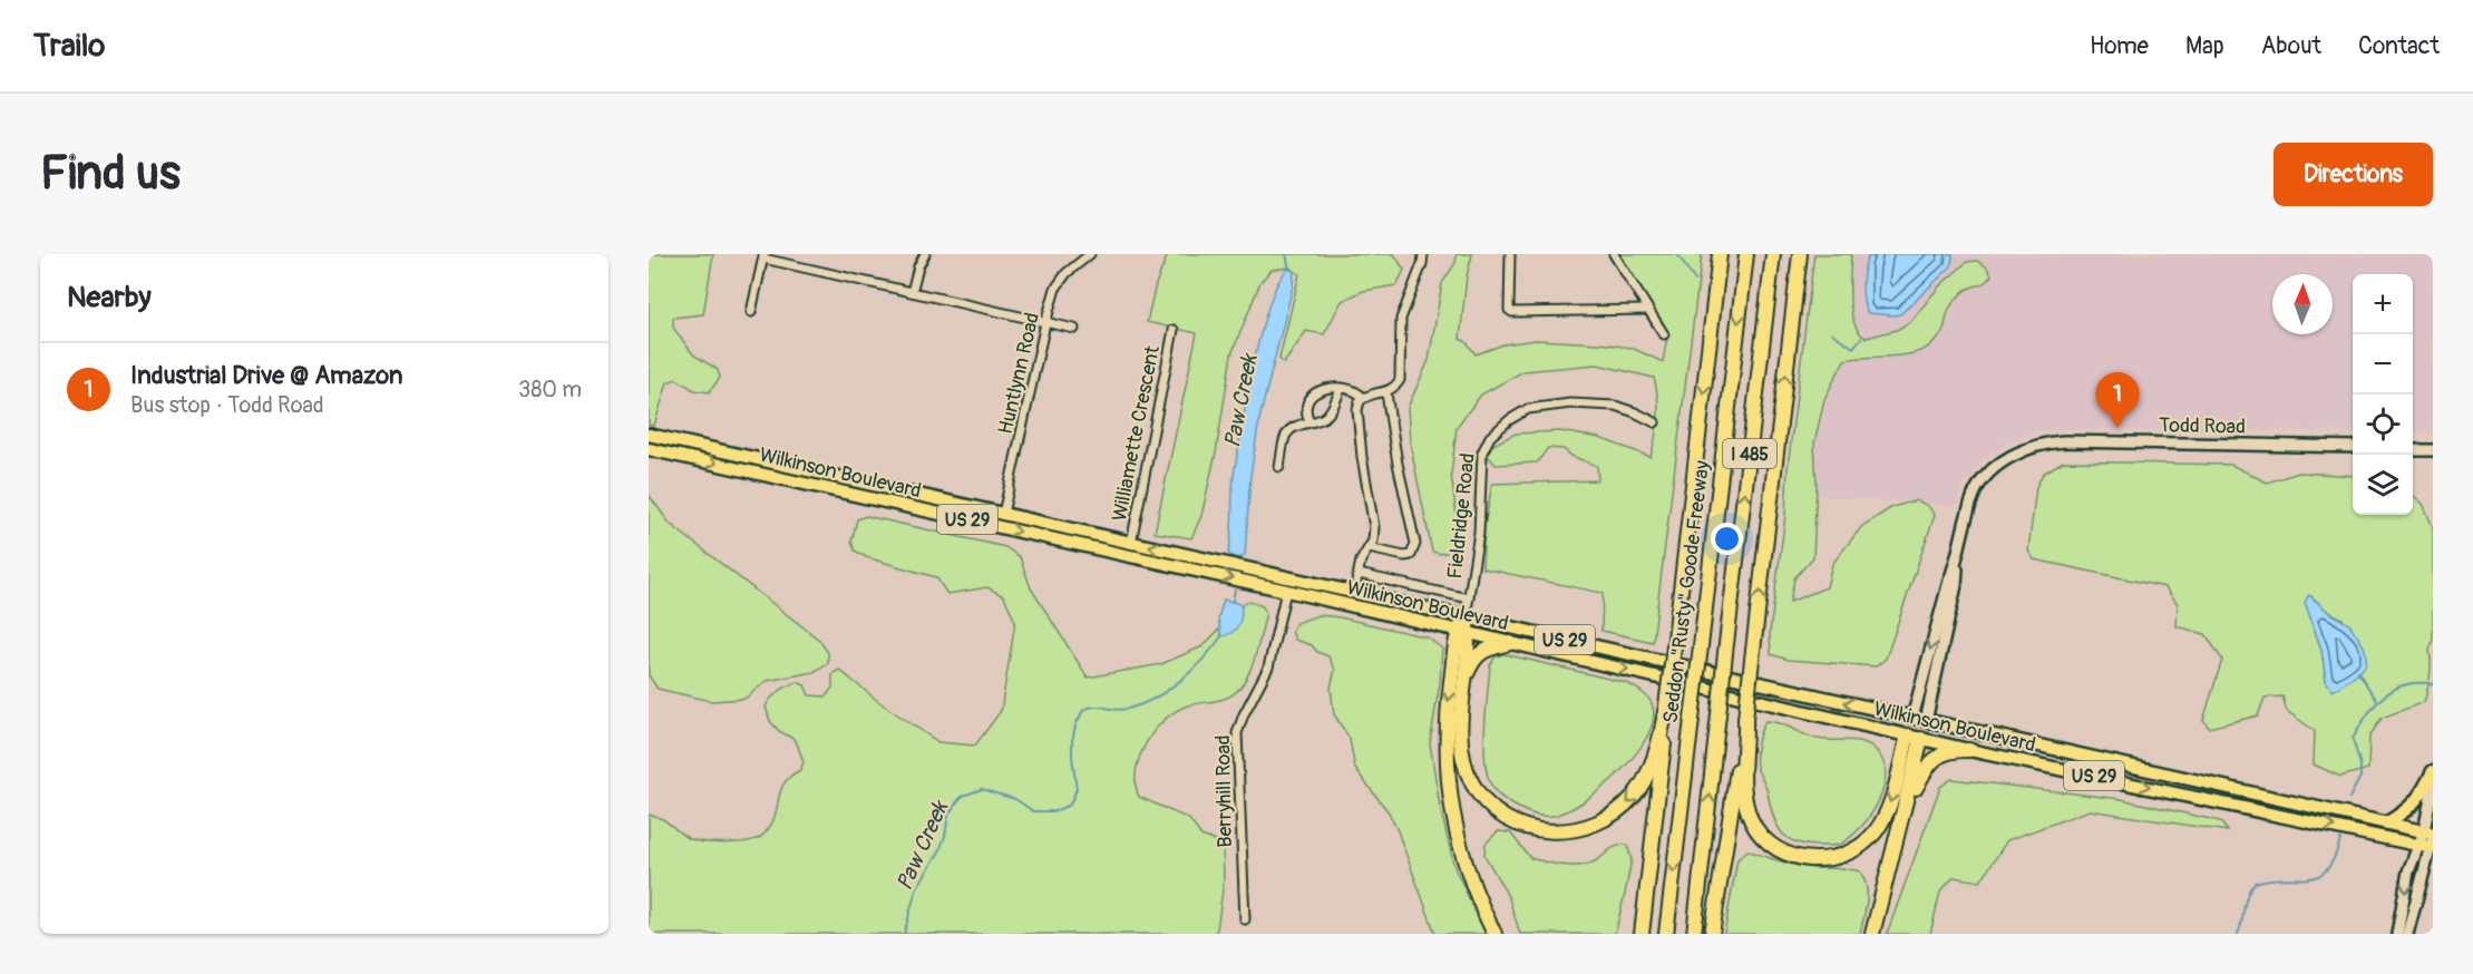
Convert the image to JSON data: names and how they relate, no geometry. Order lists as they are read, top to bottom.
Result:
{
  "streets": {
    "highway": ["I 485", "Seddon \"Rusty\" Goode Freeway"],
    "main road": ["Wilkinson Boulevard", "US 29"],
    "street": [
      "Huntlynn Road",
      "Todd Road",
      "Williamette Crescent",
      "Fieldridge Road",
      "Berryhill Road"
    ]
  },
  "crossings": [
    ["Huntlynn Road", "Wilkinson Boulevard"],
    ["Todd Road", "Wilkinson Boulevard"],
    ["Williamette Crescent", "Wilkinson Boulevard"],
    ["Wilkinson Boulevard", "Fieldridge Road"],
    ["Wilkinson Boulevard", "Berryhill Road"]
  ],
  "water": ["Paw Creek"],
  "north": "top",
  "page": {
    "header": "Trailo",
    "nav": [
      "Home",
      "Map",
      "About",
      "Contact"
    ],
    "buttons": "Directions",
    "title": "Find us",
    "heading": "Nearby",
    "map_buttons": ["+", "−"],
    "list": [
      {
        "mark": "1",
        "name": "Industrial Drive @ Amazon",
        "note": "Bus stop · Todd Road",
        "value": "380 m"
      }
    ],
    "pins": "1"
  }
}
